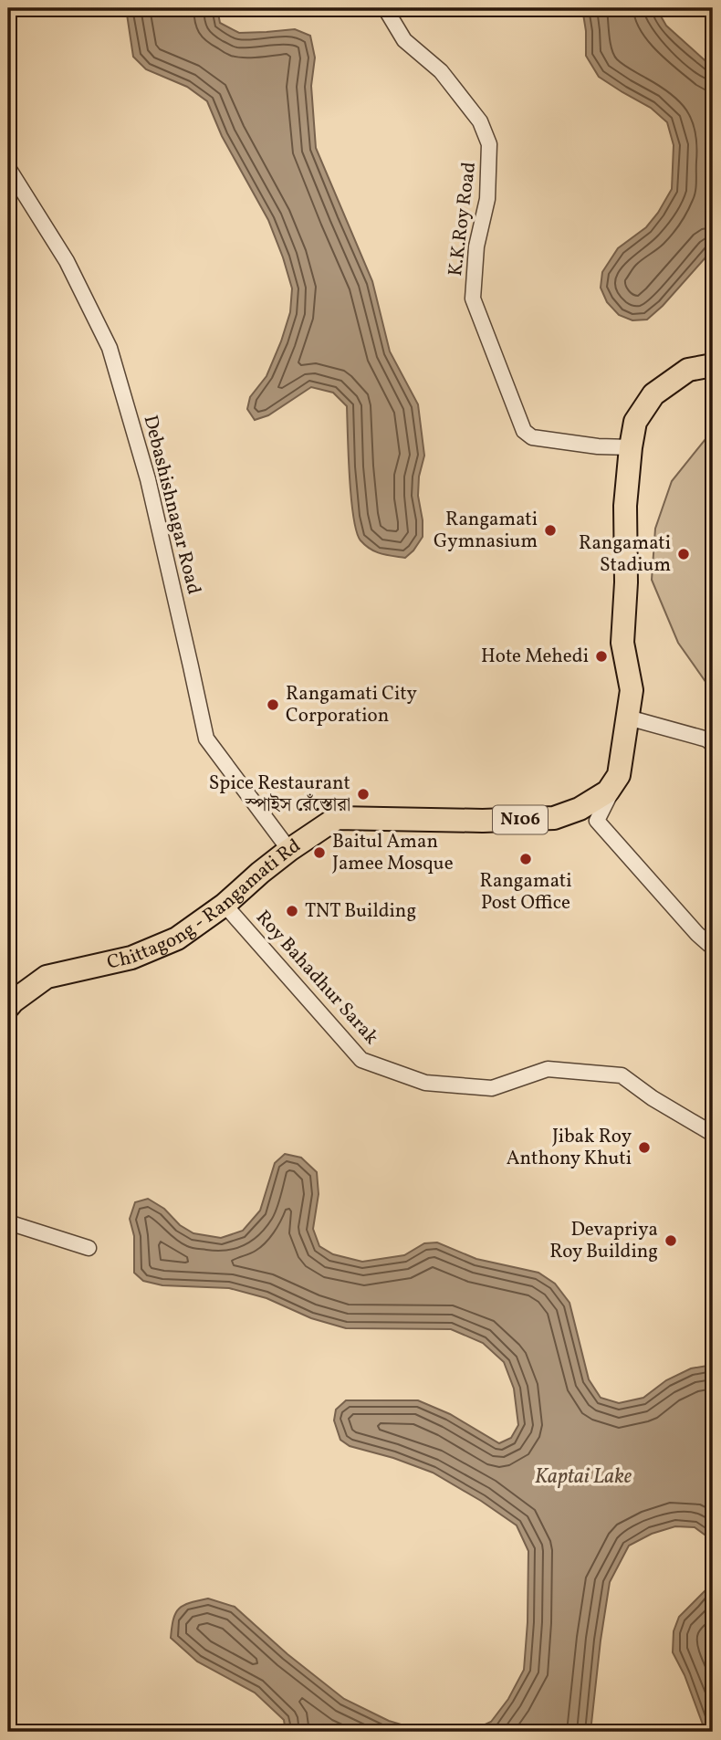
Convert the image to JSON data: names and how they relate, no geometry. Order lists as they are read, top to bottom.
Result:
{
  "streets": {
    "highway": ["N106", "Chittagong - Rangamati Rd"],
    "street": ["K.K.Roy Road", "Debashishnagar Road", "Roy Bahadhur Sarak"]
  },
  "crossings": [
    ["Debashishnagar Road", "Chittagong - Rangamati Rd"],
    ["Chittagong - Rangamati Rd", "Roy Bahadhur Sarak"]
  ],
  "water": ["Kaptai Lake"],
  "places": [
    "Rangamati Gymnasium",
    "Rangamati Stadium",
    "Hote Mehedi",
    "Rangamati City Corporation",
    "Spice Restaurant স্পাইস রেঁস্তোরা",
    "Baitul Aman Jamee Mosque",
    "Rangamati Post Office",
    "TNT Building",
    "Jibak Roy Anthony Khuti",
    "Devapriya Roy Building"
  ]
}
